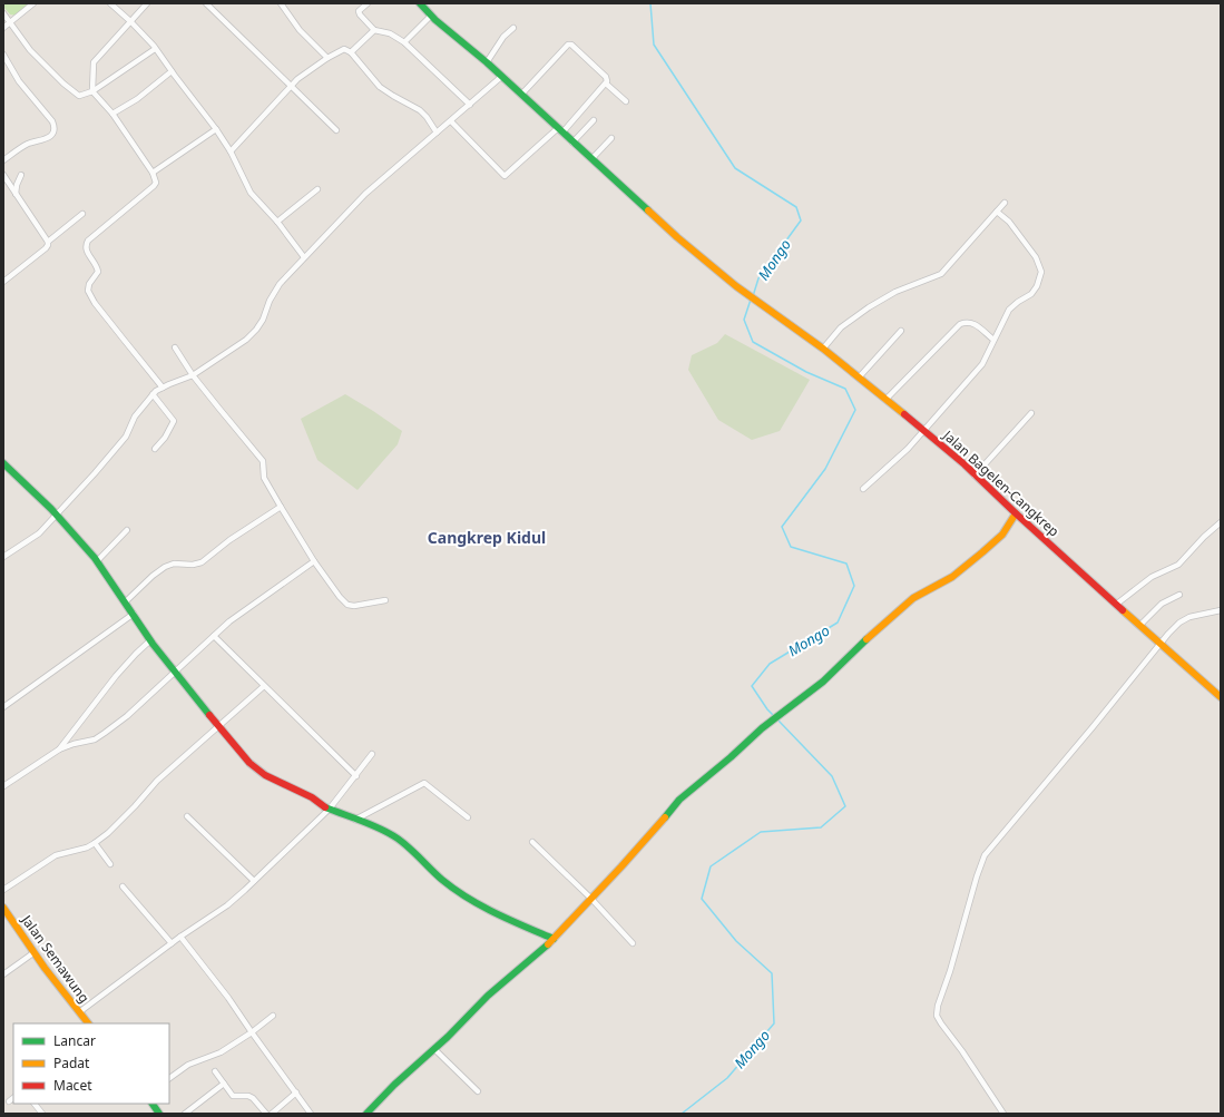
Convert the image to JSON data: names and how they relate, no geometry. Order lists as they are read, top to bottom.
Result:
{
  "streets": {
    "street": ["Jalan Bagelen-Cangkrep", "Jalan Semawung"]
  },
  "districts": ["Cangkrep Kidul"],
  "water": ["Mongo"],
  "legend": ["Lancar", "Padat", "Macet"]
}
